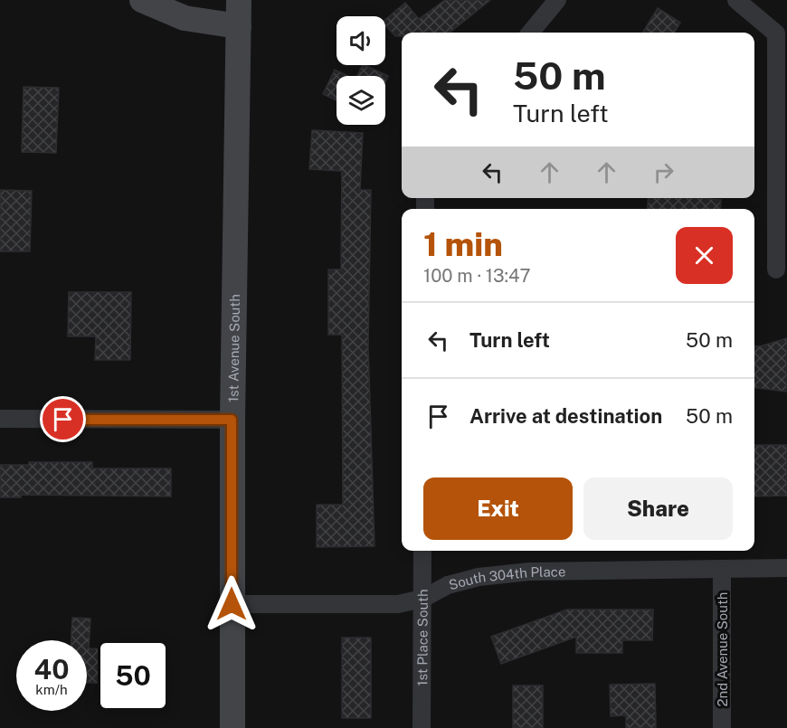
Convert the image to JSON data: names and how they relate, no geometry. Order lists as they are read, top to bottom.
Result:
{
  "streets": {
    "main road": ["1st Avenue South"],
    "street": ["South 304th Place", "1st Place South", "2nd Avenue South"]
  },
  "crossings": [
    ["1st Avenue South", "South 304th Place"],
    ["South 304th Place", "1st Place South"],
    ["South 304th Place", "2nd Avenue South"]
  ],
  "page": {
    "turn": ["50 m", "Turn left"],
    "heading": ["1 min", "100 m · 13:47"],
    "list": [
      {
        "name": "Turn left",
        "value": "50 m"
      },
      {
        "name": "Arrive at destination",
        "value": "50 m"
      }
    ],
    "buttons": ["Exit", "Share"],
    "speed": "40 km/h",
    "limit": "50"
  }
}
